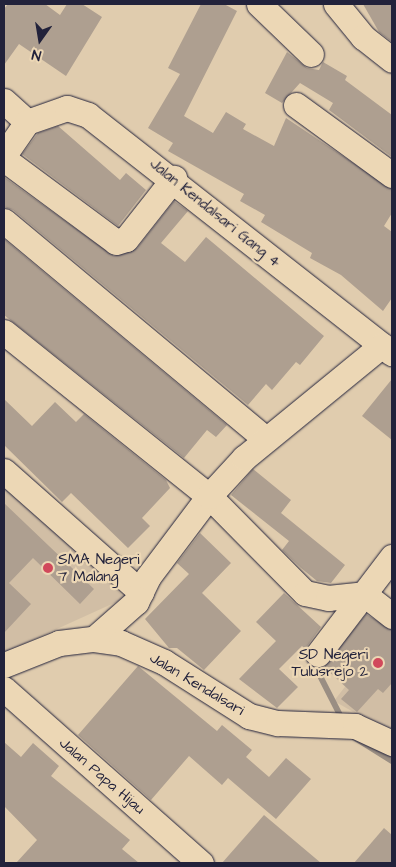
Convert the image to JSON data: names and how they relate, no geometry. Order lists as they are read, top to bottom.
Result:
{
  "streets": {
    "street": ["Jalan Kendalsari Gang 4", "Jalan Kendalsari", "Jalan Papa Hijau"]
  },
  "places": ["SMA Negeri 7 Malang", "SD Negeri Tulusrejo 2"],
  "north": "bottom"
}
